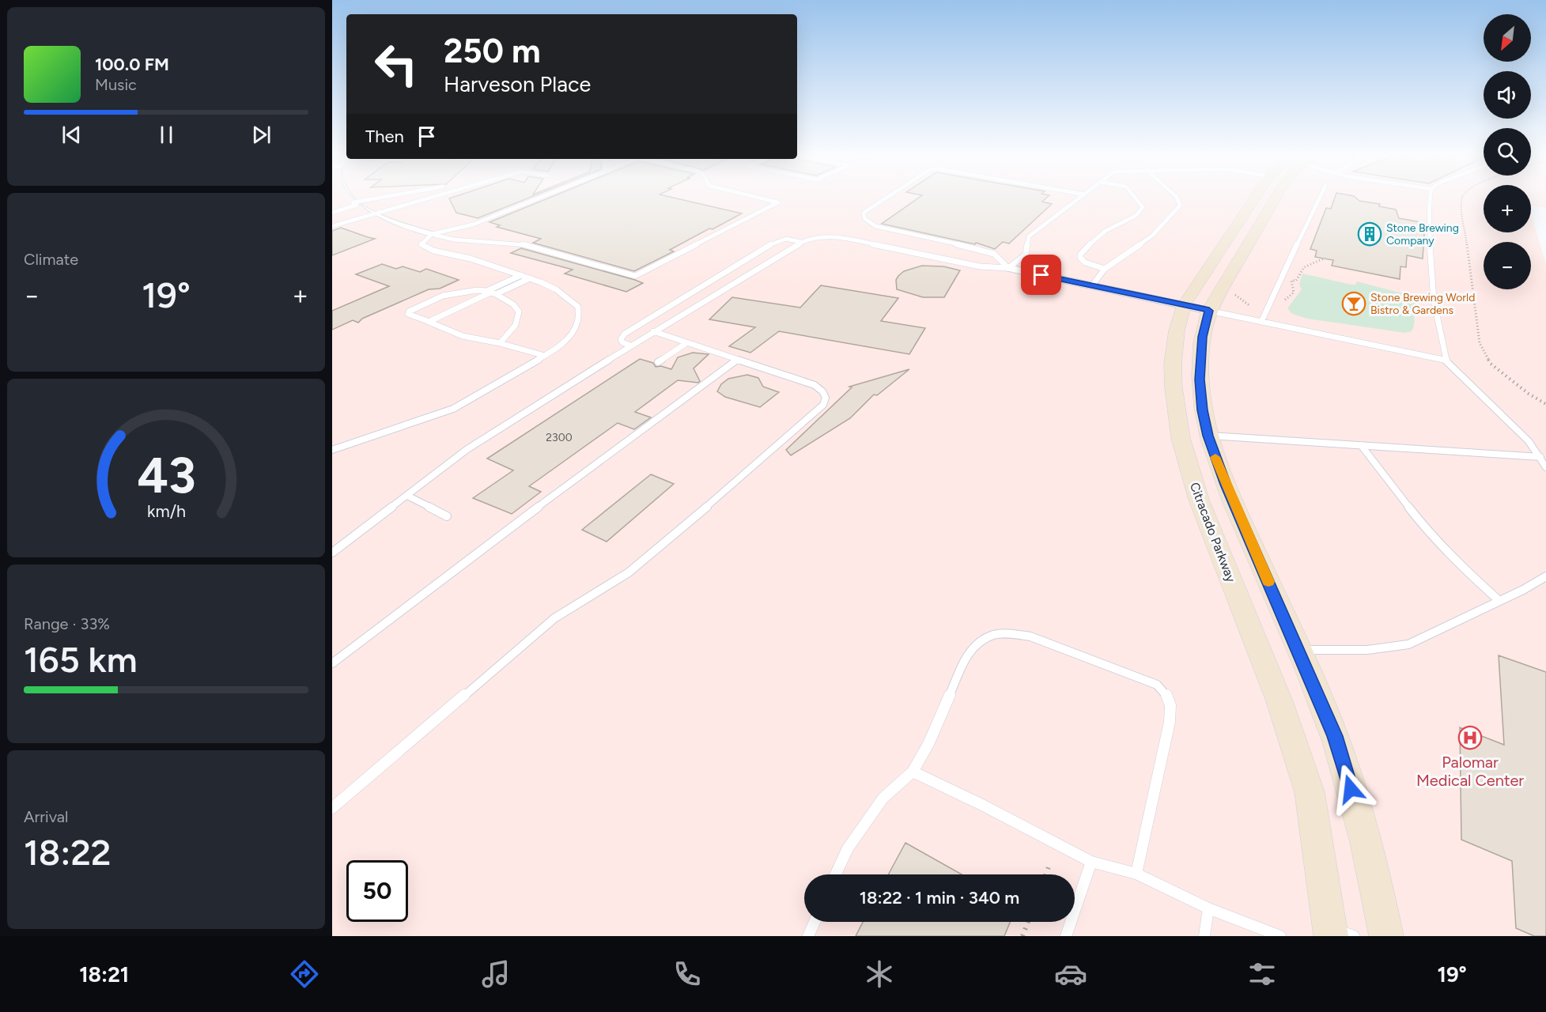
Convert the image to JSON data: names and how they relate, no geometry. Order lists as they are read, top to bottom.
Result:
{
  "streets": {
    "main road": ["Citracado Parkway"]
  },
  "places": {
    "building": ["Stone Brewing Company"],
    "bar": ["Stone Brewing World Bistro & Gardens"],
    "hospital": ["Palomar Medical Center"]
  },
  "house_numbers": ["2300"],
  "north": "bottom left",
  "page": {
    "map_buttons": ["+", "−"],
    "turn": ["250 m", "Harveson Place"],
    "song": ["100.0 FM", "Music"],
    "then": "Then",
    "tile": [
      "Climate",
      ["Range · 33%", "165 km"],
      ["Arrival", "18:22"]
    ],
    "heat": ["−", "19°", "+"],
    "limit": "50",
    "trip": "18:22 · 1 min · 340 m",
    "tabs": ["18:21", "19°"],
    "gauge": ["43", "km/h"]
  }
}
